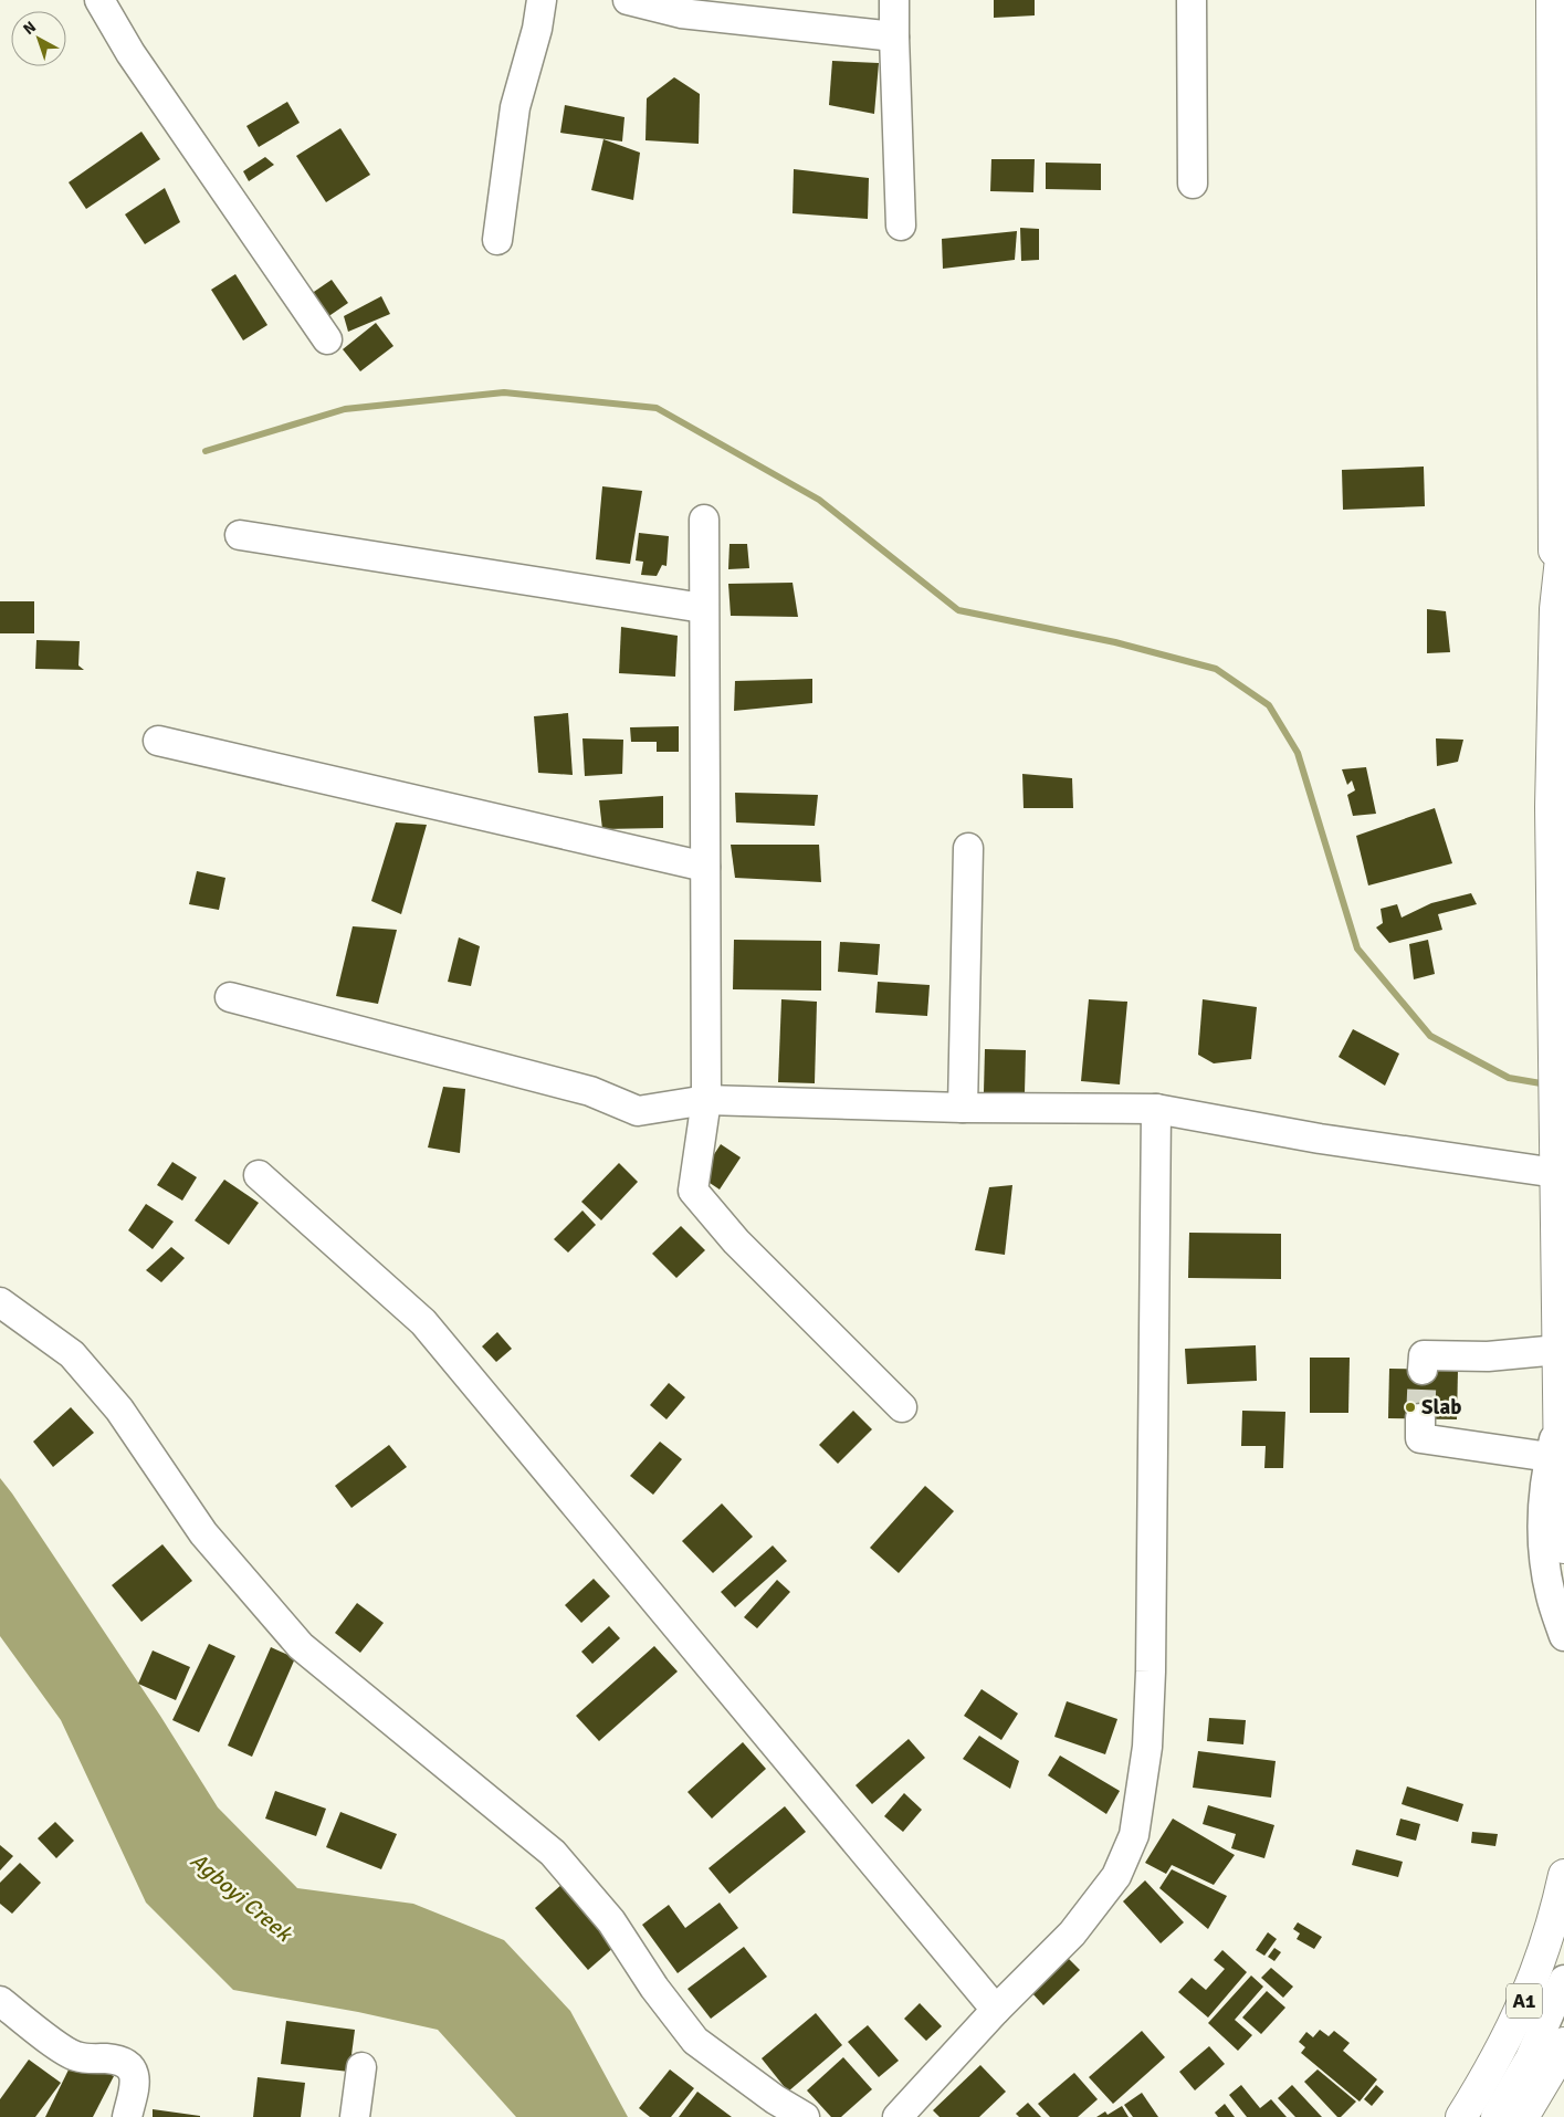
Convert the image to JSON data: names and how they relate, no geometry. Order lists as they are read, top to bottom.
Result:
{
  "streets": {
    "highway": ["A1"]
  },
  "water": ["Agboyi Creek"],
  "places": ["Slab"],
  "north": "top left"
}
